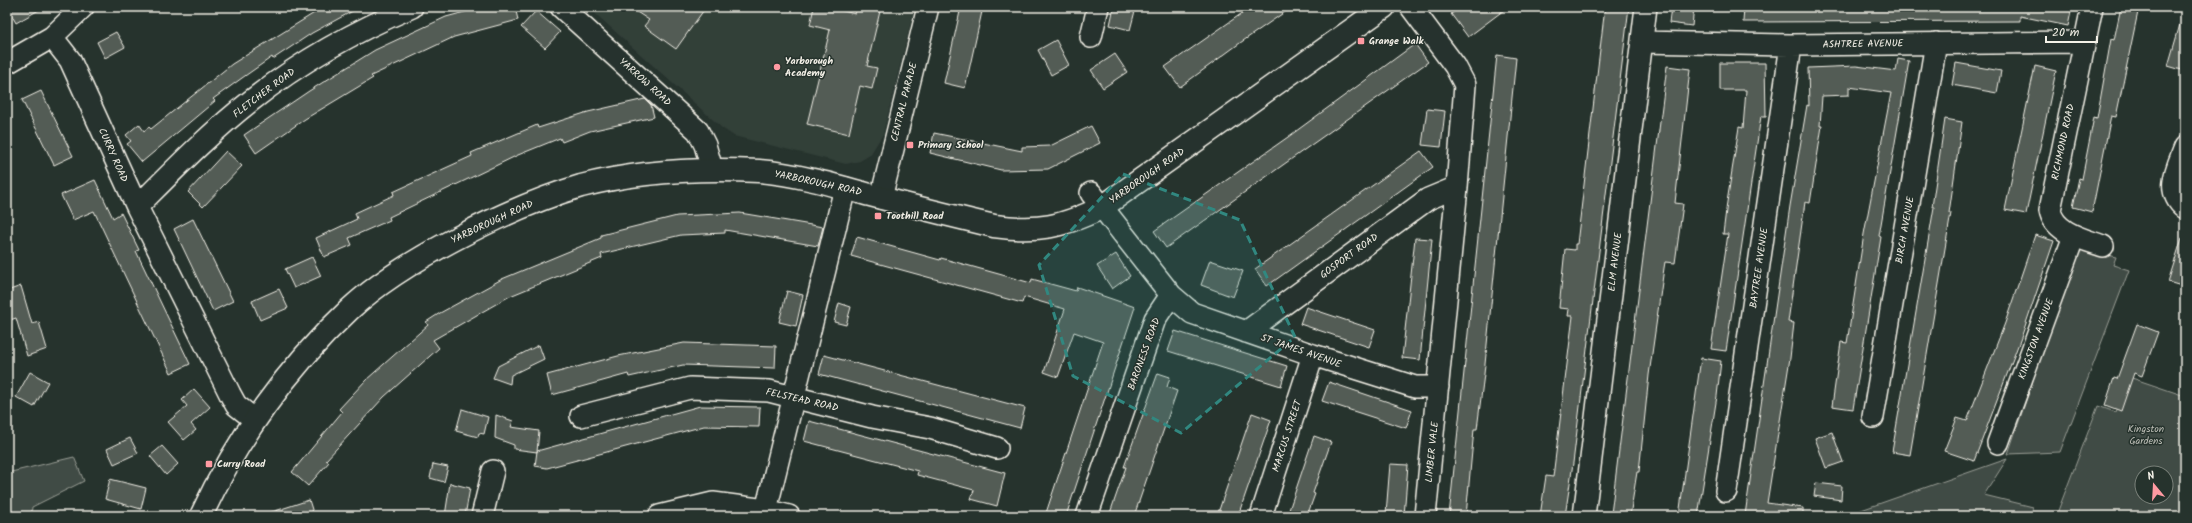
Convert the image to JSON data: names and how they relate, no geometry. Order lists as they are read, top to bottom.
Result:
{
  "streets": {
    "main road": ["YARBOROUGH ROAD"],
    "street": [
      "ASHTREE AVENUE",
      "YARROW ROAD",
      "FLETCHER ROAD",
      "CENTRAL PARADE",
      "RICHMOND ROAD",
      "CURRY ROAD",
      "BIRCH AVENUE",
      "GOSPORT ROAD",
      "ELM AVENUE",
      "BAYTREE AVENUE",
      "KINGSTON AVENUE",
      "ST JAMES AVENUE",
      "BARONESS ROAD",
      "FELSTEAD ROAD",
      "MARCUS STREET",
      "LIMBER VALE"
    ]
  },
  "crossings": [
    ["ASHTREE AVENUE", "RICHMOND ROAD"],
    ["ASHTREE AVENUE", "BIRCH AVENUE"],
    ["ASHTREE AVENUE", "ELM AVENUE"],
    ["ASHTREE AVENUE", "BAYTREE AVENUE"],
    ["YARROW ROAD", "YARBOROUGH ROAD"],
    ["FLETCHER ROAD", "CURRY ROAD"],
    ["CENTRAL PARADE", "YARBOROUGH ROAD"],
    ["RICHMOND ROAD", "KINGSTON AVENUE"],
    ["CURRY ROAD", "YARBOROUGH ROAD"],
    ["GOSPORT ROAD", "ST JAMES AVENUE"],
    ["ST JAMES AVENUE", "BARONESS ROAD"],
    ["ST JAMES AVENUE", "MARCUS STREET"],
    ["ST JAMES AVENUE", "LIMBER VALE"]
  ],
  "parks": ["Kingston Gardens"],
  "places": {
    "transit": [
      "Grange Walk",
      "Primary School",
      "Toothill Road",
      "Curry Road"
    ],
    "other": ["Yarborough Academy"]
  },
  "scale_bar": "20 m",
  "north": "top"
}
